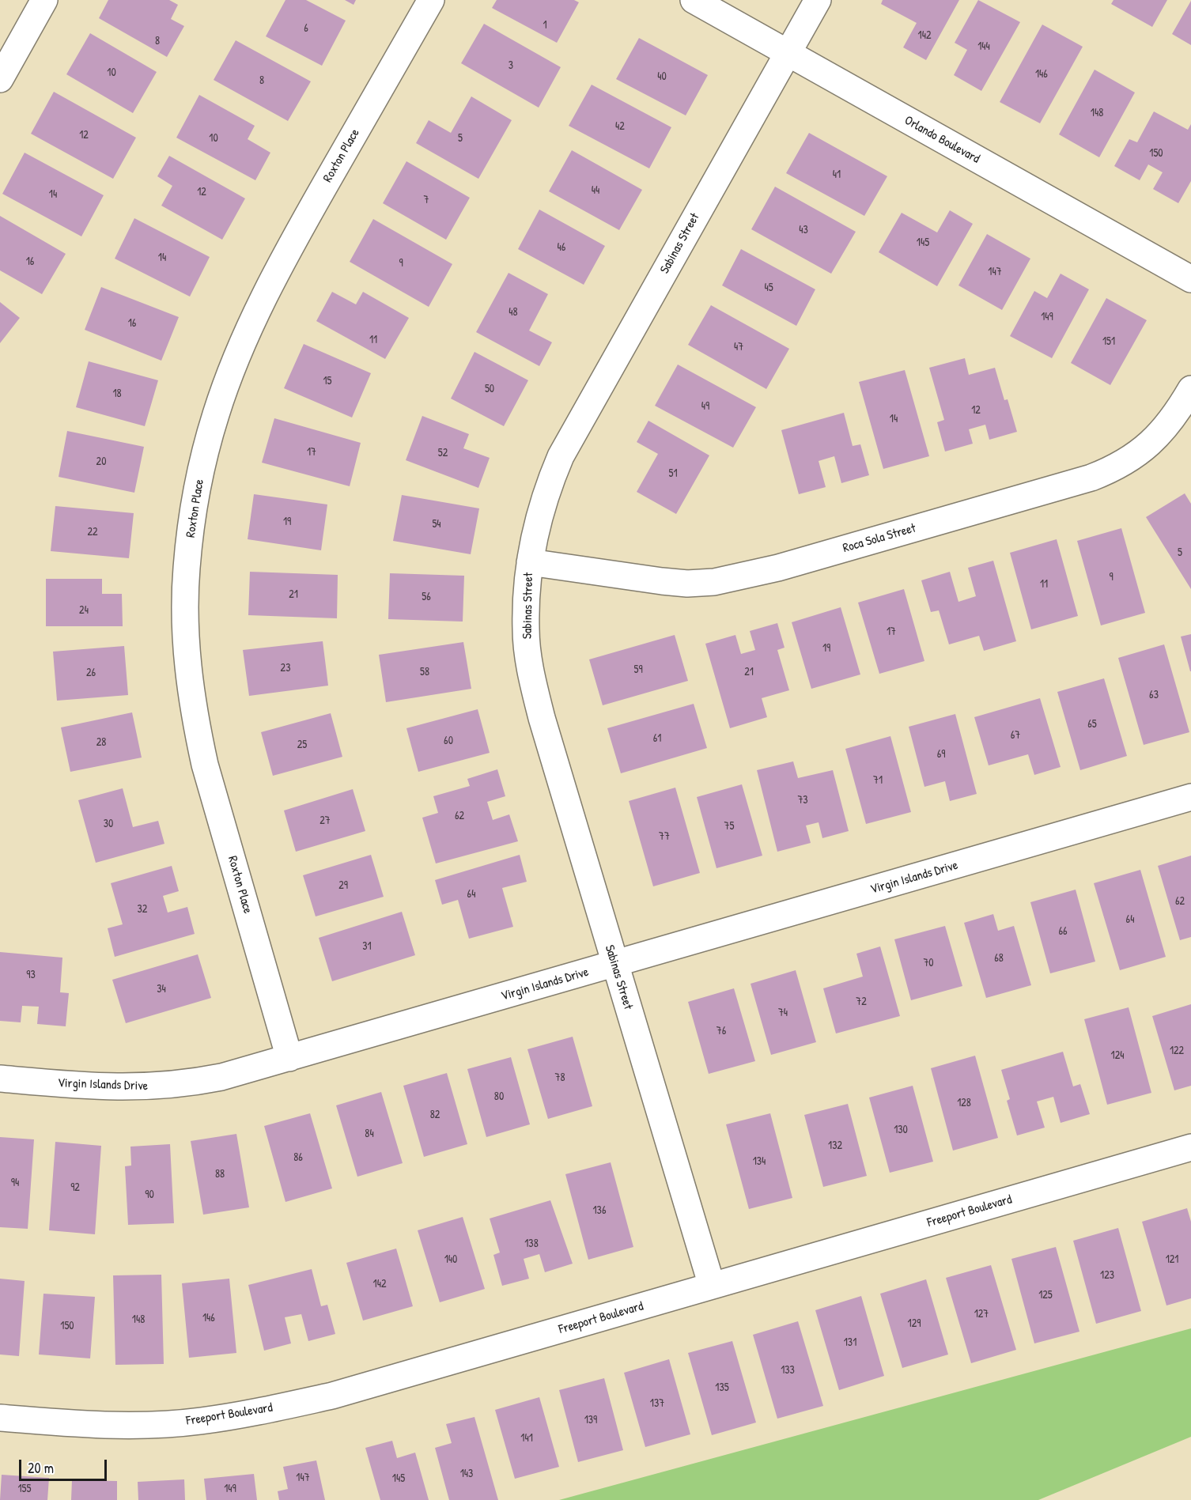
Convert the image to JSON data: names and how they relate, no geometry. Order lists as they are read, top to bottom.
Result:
{
  "streets": {
    "street": [
      "Orlando Boulevard",
      "Roxton Place",
      "Sabinas Street",
      "Roca Sola Street",
      "Virgin Islands Drive",
      "Freeport Boulevard"
    ]
  },
  "crossings": [
    ["Orlando Boulevard", "Sabinas Street"],
    ["Roxton Place", "Virgin Islands Drive"],
    ["Sabinas Street", "Roca Sola Street"],
    ["Sabinas Street", "Virgin Islands Drive"],
    ["Sabinas Street", "Freeport Boulevard"]
  ],
  "house_numbers": [
    "1",
    "6",
    "142",
    "8",
    "144",
    "3",
    "10",
    "146",
    "40",
    "8",
    "148",
    "42",
    "12",
    "10",
    "5",
    "150",
    "41",
    "44",
    "12",
    "14",
    "7",
    "43",
    "145",
    "46",
    "14",
    "16",
    "9",
    "147",
    "45",
    "48",
    "149",
    "16",
    "11",
    "151",
    "47",
    "15",
    "50",
    "18",
    "49",
    "12",
    "14",
    "17",
    "52",
    "20",
    "51",
    "19",
    "54",
    "22",
    "5",
    "9",
    "11",
    "21",
    "56",
    "24",
    "17",
    "19",
    "23",
    "59",
    "58",
    "21",
    "26",
    "63",
    "65",
    "67",
    "61",
    "60",
    "28",
    "25",
    "69",
    "71",
    "73",
    "62",
    "27",
    "30",
    "75",
    "77",
    "29",
    "64",
    "62",
    "32",
    "64",
    "66",
    "31",
    "68",
    "70",
    "93",
    "34",
    "72",
    "74",
    "76",
    "122",
    "124",
    "78",
    "80",
    "128",
    "82",
    "130",
    "84",
    "132",
    "86",
    "134",
    "88",
    "94",
    "92",
    "90",
    "136",
    "138",
    "140",
    "121",
    "123",
    "142",
    "125",
    "127",
    "146",
    "148",
    "129",
    "150",
    "131",
    "133",
    "135",
    "137",
    "139",
    "141",
    "143",
    "147",
    "145",
    "155",
    "149"
  ],
  "scale_bar": "20 m"
}
